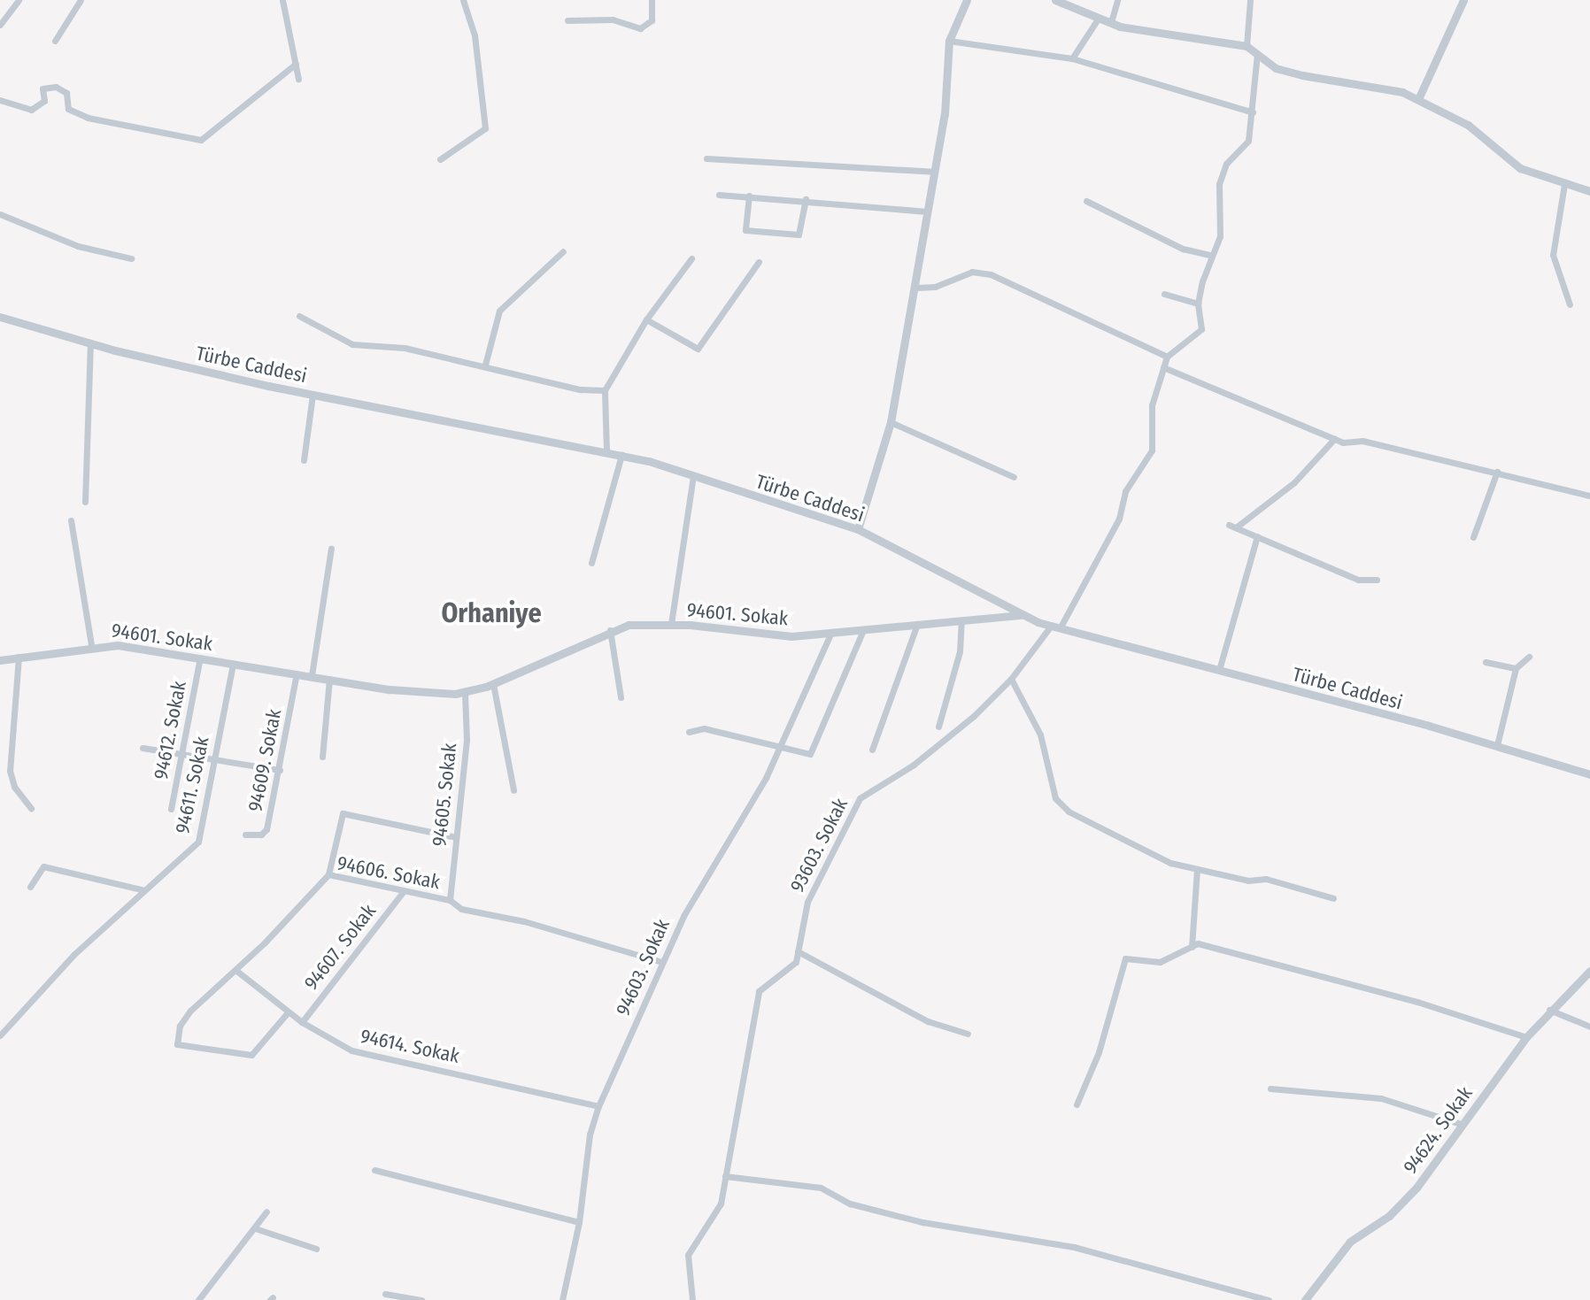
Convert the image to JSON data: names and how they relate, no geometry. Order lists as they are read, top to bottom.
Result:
{
  "streets": {
    "street": [
      "Türbe Caddesi",
      "94601. Sokak",
      "94612. Sokak",
      "94609. Sokak",
      "94611. Sokak",
      "94605. Sokak",
      "93603. Sokak",
      "94606. Sokak",
      "94607. Sokak",
      "94603. Sokak",
      "94614. Sokak",
      "94624. Sokak"
    ]
  },
  "crossings": [
    ["Türbe Caddesi", "94601. Sokak"],
    ["Türbe Caddesi", "93603. Sokak"],
    ["94601. Sokak", "94612. Sokak"],
    ["94601. Sokak", "94609. Sokak"],
    ["94601. Sokak", "94611. Sokak"],
    ["94601. Sokak", "94605. Sokak"],
    ["94601. Sokak", "94603. Sokak"],
    ["94605. Sokak", "94606. Sokak"],
    ["94606. Sokak", "94607. Sokak"],
    ["94606. Sokak", "94603. Sokak"],
    ["94606. Sokak", "94614. Sokak"],
    ["94607. Sokak", "94614. Sokak"],
    ["94603. Sokak", "94614. Sokak"]
  ],
  "districts": ["Orhaniye"]
}
